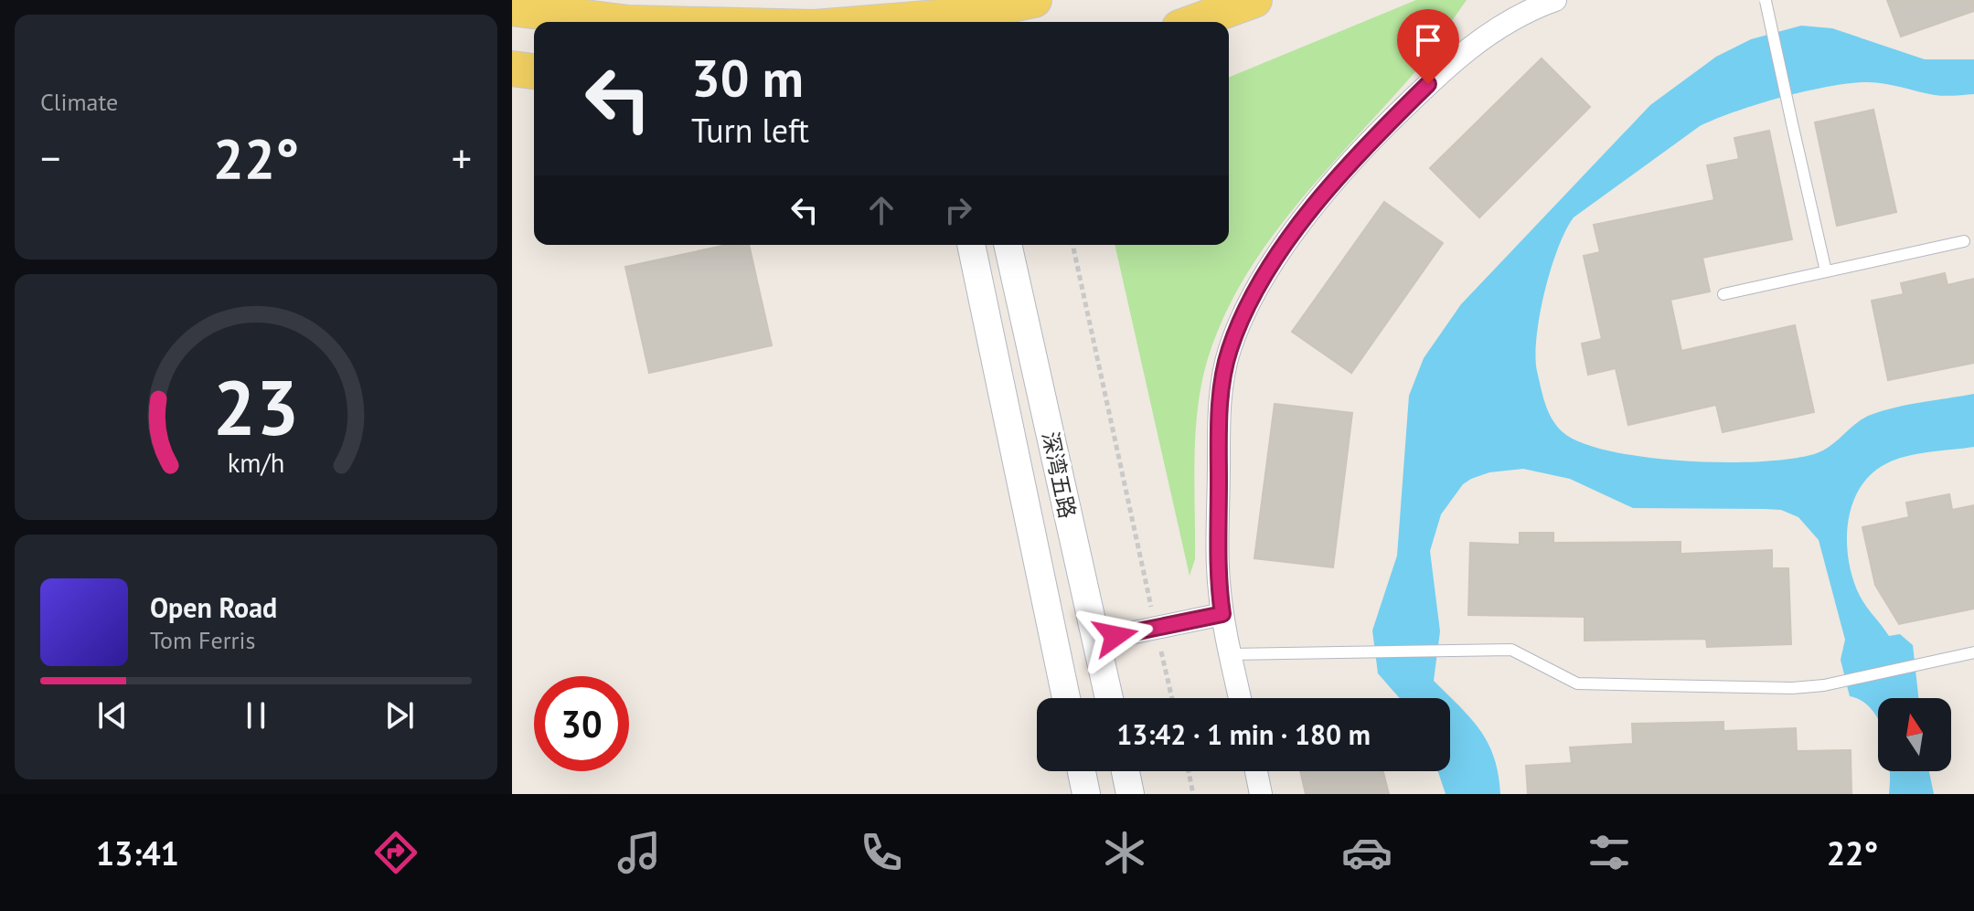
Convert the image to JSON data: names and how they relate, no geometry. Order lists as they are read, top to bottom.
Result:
{
  "streets": {
    "street": ["深湾五路"]
  },
  "north": "top",
  "page": {
    "tile": "Climate",
    "turn": ["30 m", "Turn left"],
    "heat": ["−", "22°", "+"],
    "song": ["Open Road", "Tom Ferris"],
    "limit": "30",
    "trip": "13:42 · 1 min · 180 m",
    "tabs": ["13:41", "22°"],
    "gauge": ["23", "km/h"]
  }
}
